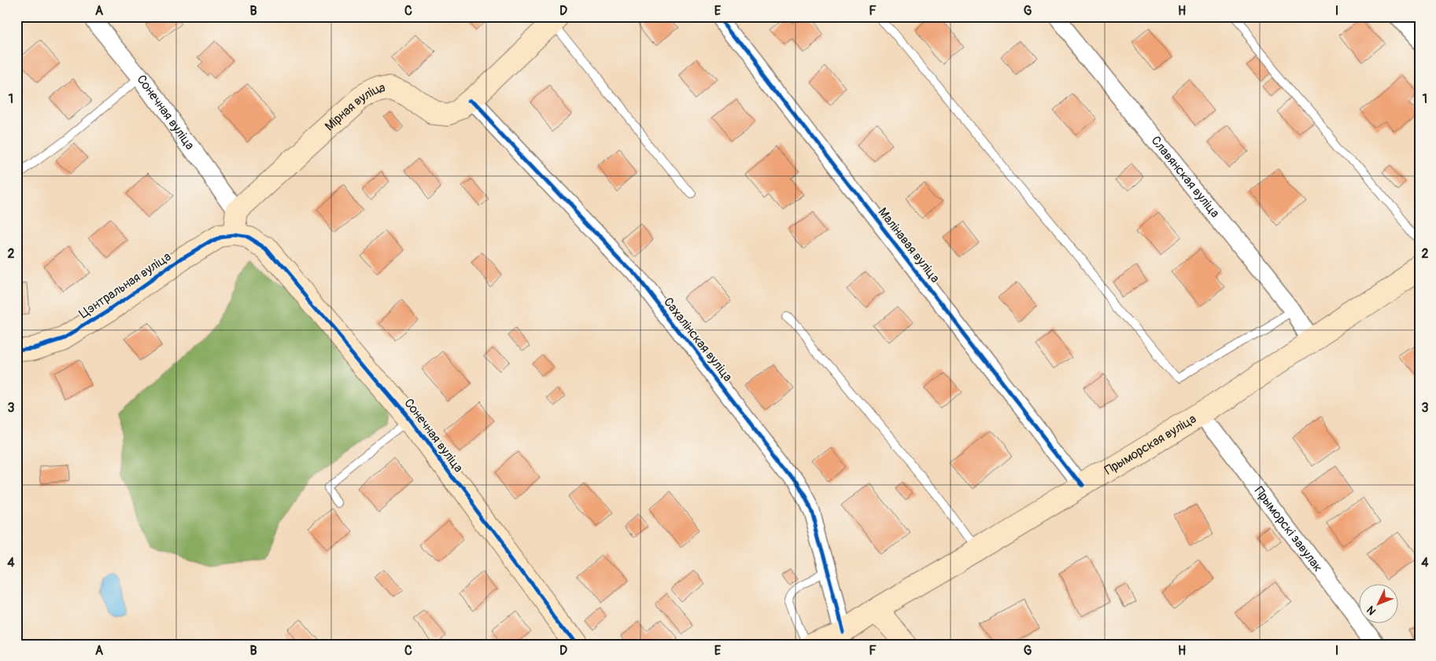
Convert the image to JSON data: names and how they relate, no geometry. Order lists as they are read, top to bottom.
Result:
{
  "streets": {
    "street": [
      "Мірная вуліца",
      "Сонечная вуліца",
      "Славянская вуліца",
      "Малінавая вуліца",
      "Цэнтральная вуліца",
      "Сахалінская вуліца",
      "Прыморская вуліца",
      "Прыморскі завулак"
    ]
  },
  "crossings": [
    ["Мірная вуліца", "Сонечная вуліца"],
    ["Мірная вуліца", "Сахалінская вуліца"],
    ["Сонечная вуліца", "Цэнтральная вуліца"],
    ["Славянская вуліца", "Прыморская вуліца"],
    ["Малінавая вуліца", "Прыморская вуліца"],
    ["Сахалінская вуліца", "Прыморская вуліца"],
    ["Прыморская вуліца", "Прыморскі завулак"]
  ],
  "north": "bottom left",
  "grid": {
    "columns": [
      "A",
      "B",
      "C",
      "D",
      "E",
      "F",
      "G",
      "H",
      "I"
    ],
    "rows": [
      "1",
      "2",
      "3",
      "4"
    ]
  }
}
